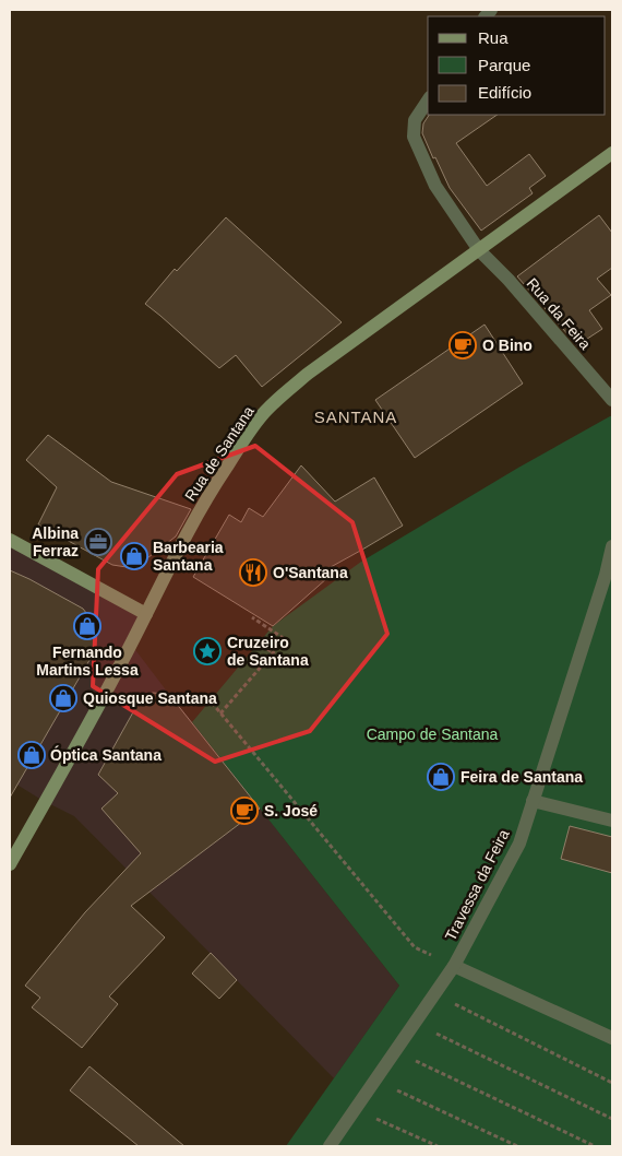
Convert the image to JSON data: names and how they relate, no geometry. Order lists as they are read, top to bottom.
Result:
{
  "streets": {
    "main road": ["Rua de Santana"],
    "street": ["Rua da Feira", "Travessa da Feira"]
  },
  "crossings": [
    ["Rua da Feira", "Rua de Santana"]
  ],
  "districts": ["SANTANA"],
  "parks": ["Campo de Santana"],
  "places": {
    "cafe": ["O Bino", "S. José"],
    "office": ["Albina Ferraz"],
    "shop": [
      "Barbearia Santana",
      "Fernando Martins Lessa",
      "Quiosque Santana",
      "Óptica Santana",
      "Feira de Santana"
    ],
    "restaurant": ["O'Santana"],
    "place": ["Cruzeiro de Santana"]
  },
  "legend": ["Rua", "Parque", "Edifício"]
}
